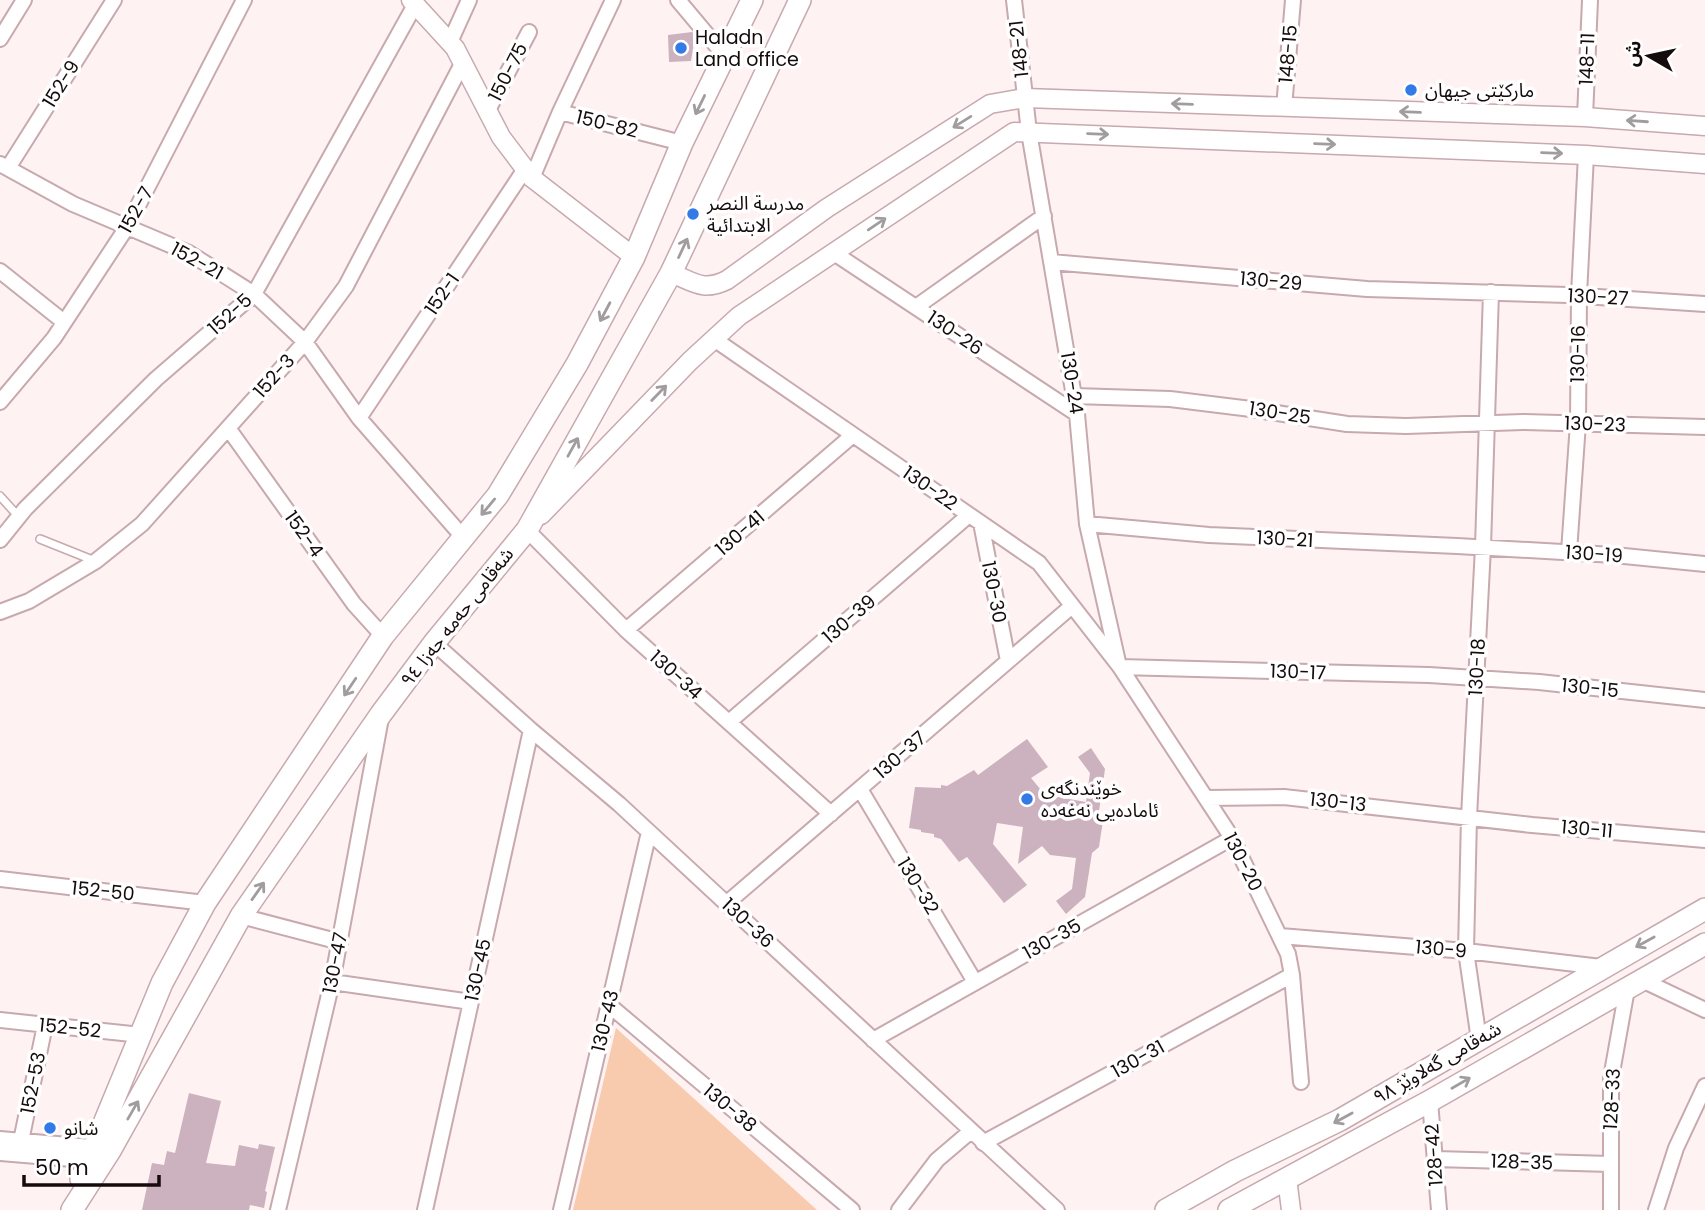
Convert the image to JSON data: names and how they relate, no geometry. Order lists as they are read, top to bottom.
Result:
{
  "streets": {
    "main road": ["شەقامی حەمە جەزا ٩٤", "شەقامی گەلاوێژ ٩٨"],
    "street": [
      "148-21",
      "148-15",
      "148-11",
      "150-75",
      "152-9",
      "150-82",
      "152-7",
      "152-21",
      "130-29",
      "152-1",
      "130-27",
      "152-5",
      "130-26",
      "130-16",
      "152-3",
      "130-24",
      "130-25",
      "130-23",
      "130-22",
      "130-41",
      "152-4",
      "130-21",
      "130-19",
      "130-30",
      "130-39",
      "130-18",
      "130-17",
      "130-34",
      "130-15",
      "130-37",
      "130-13",
      "130-11",
      "130-20",
      "130-32",
      "152-50",
      "130-36",
      "130-35",
      "130-9",
      "130-47",
      "130-45",
      "130-43",
      "152-52",
      "130-31",
      "152-53",
      "128-33",
      "130-38",
      "128-42",
      "128-35"
    ]
  },
  "crossings": [
    ["148-21", "130-24"],
    ["152-9", "152-21"],
    ["150-82", "152-1"],
    ["150-82", "شەقامی حەمە جەزا ٩٤"],
    ["152-7", "152-21"],
    ["152-21", "152-1"],
    ["152-21", "152-5"],
    ["152-21", "152-3"],
    ["152-21", "شەقامی حەمە جەزا ٩٤"],
    ["130-29", "130-27"],
    ["130-29", "130-24"],
    ["130-29", "130-18"],
    ["130-27", "130-16"],
    ["130-27", "130-18"],
    ["130-26", "130-24"],
    ["130-16", "130-23"],
    ["130-16", "130-19"],
    ["152-3", "152-4"],
    ["130-24", "130-25"],
    ["130-24", "130-22"],
    ["130-24", "130-21"],
    ["130-24", "130-17"],
    ["130-24", "130-20"],
    ["130-25", "130-23"],
    ["130-25", "130-18"],
    ["130-23", "130-18"],
    ["130-22", "130-41"],
    ["130-22", "130-30"],
    ["130-22", "130-39"],
    ["130-22", "130-17"],
    ["130-22", "130-37"],
    ["130-22", "130-20"],
    ["130-41", "130-34"],
    ["152-4", "شەقامی حەمە جەزا ٩٤"],
    ["130-21", "130-19"],
    ["130-21", "130-18"],
    ["130-19", "130-18"],
    ["130-30", "130-39"],
    ["130-30", "130-37"],
    ["شەقامی حەمە جەزا ٩٤", "130-34"],
    ["شەقامی حەمە جەزا ٩٤", "152-50"],
    ["شەقامی حەمە جەزا ٩٤", "130-36"],
    ["شەقامی حەمە جەزا ٩٤", "130-47"],
    ["شەقامی حەمە جەزا ٩٤", "152-52"],
    ["130-39", "130-34"],
    ["130-18", "130-17"],
    ["130-18", "130-15"],
    ["130-18", "130-13"],
    ["130-18", "130-11"],
    ["130-18", "130-9"],
    ["130-18", "شەقامی گەلاوێژ ٩٨"],
    ["130-17", "130-15"],
    ["130-17", "130-20"],
    ["130-34", "130-37"],
    ["130-37", "130-32"],
    ["130-37", "130-36"],
    ["130-13", "130-11"],
    ["130-13", "130-20"],
    ["130-20", "130-35"],
    ["130-20", "130-9"],
    ["130-20", "130-31"],
    ["130-32", "130-35"],
    ["130-36", "130-35"],
    ["130-36", "130-45"],
    ["130-36", "130-43"],
    ["130-36", "130-31"],
    ["130-9", "شەقامی گەلاوێژ ٩٨"],
    ["130-43", "130-38"],
    ["152-52", "152-53"],
    ["شەقامی گەلاوێژ ٩٨", "128-33"],
    ["شەقامی گەلاوێژ ٩٨", "128-42"],
    ["128-33", "128-35"],
    ["128-42", "128-35"]
  ],
  "places": [
    "Haladn Land office",
    "ماركێتی جیھان",
    "مدرسة النصر الابتدائية",
    "خوێندنگەی ئامادەیی نەغەدە",
    "شانو"
  ],
  "scale_bar": "50 m",
  "north": "left"
}
